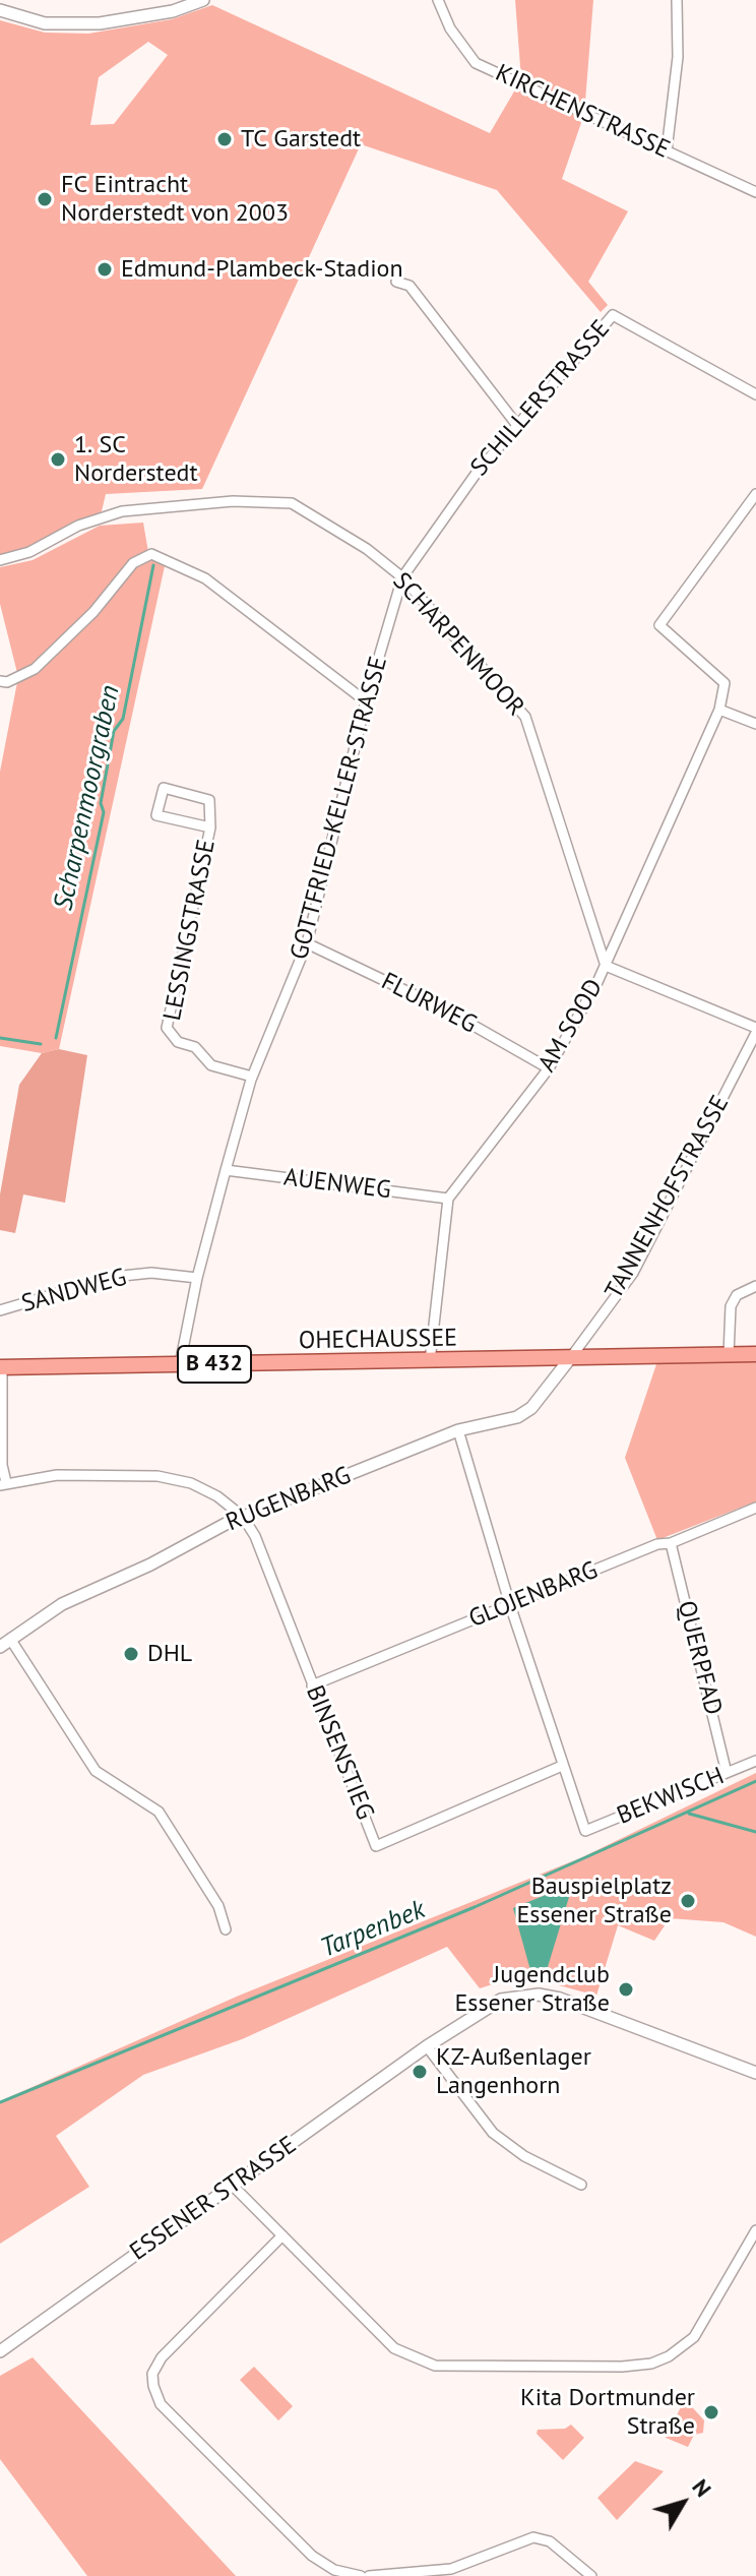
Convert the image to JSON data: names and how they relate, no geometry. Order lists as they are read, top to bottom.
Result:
{
  "streets": {
    "main road": ["OHECHAUSSEE", "B 432"],
    "street": [
      "KIRCHENSTRASSE",
      "SCHILLERSTRASSE",
      "SCHARPENMOOR",
      "GOTTFRIED-KELLER-STRASSE",
      "LESSINGSTRASSE",
      "FLURWEG",
      "AM SOOD",
      "AUENWEG",
      "TANNENHOFSTRASSE",
      "SANDWEG",
      "RUGENBARG",
      "GLOJENBARG",
      "QUERPFAD",
      "BINSENSTIEG",
      "BEKWISCH",
      "ESSENER STRASSE"
    ]
  },
  "crossings": [
    ["SCHILLERSTRASSE", "SCHARPENMOOR"],
    ["SCHILLERSTRASSE", "GOTTFRIED-KELLER-STRASSE"],
    ["SCHARPENMOOR", "GOTTFRIED-KELLER-STRASSE"],
    ["SCHARPENMOOR", "AM SOOD"],
    ["GOTTFRIED-KELLER-STRASSE", "LESSINGSTRASSE"],
    ["GOTTFRIED-KELLER-STRASSE", "FLURWEG"],
    ["GOTTFRIED-KELLER-STRASSE", "AUENWEG"],
    ["GOTTFRIED-KELLER-STRASSE", "SANDWEG"],
    ["GOTTFRIED-KELLER-STRASSE", "OHECHAUSSEE"],
    ["FLURWEG", "AM SOOD"],
    ["AM SOOD", "AUENWEG"],
    ["TANNENHOFSTRASSE", "OHECHAUSSEE"],
    ["TANNENHOFSTRASSE", "RUGENBARG"],
    ["OHECHAUSSEE", "RUGENBARG"],
    ["RUGENBARG", "BINSENSTIEG"],
    ["GLOJENBARG", "QUERPFAD"],
    ["GLOJENBARG", "BINSENSTIEG"],
    ["QUERPFAD", "BEKWISCH"],
    ["BINSENSTIEG", "BEKWISCH"]
  ],
  "water": ["Scharpenmoorgraben", "Tarpenbek"],
  "places": [
    "TC Garstedt",
    "FC Eintracht Norderstedt von 2003",
    "Edmund-Plambeck-Stadion",
    "1. SC Norderstedt",
    "DHL",
    "Bauspielplatz Essener Straße",
    "Jugendclub Essener Straße",
    "KZ-Außenlager Langenhorn",
    "Kita Dortmunder Straße"
  ],
  "north": "top right"
}
